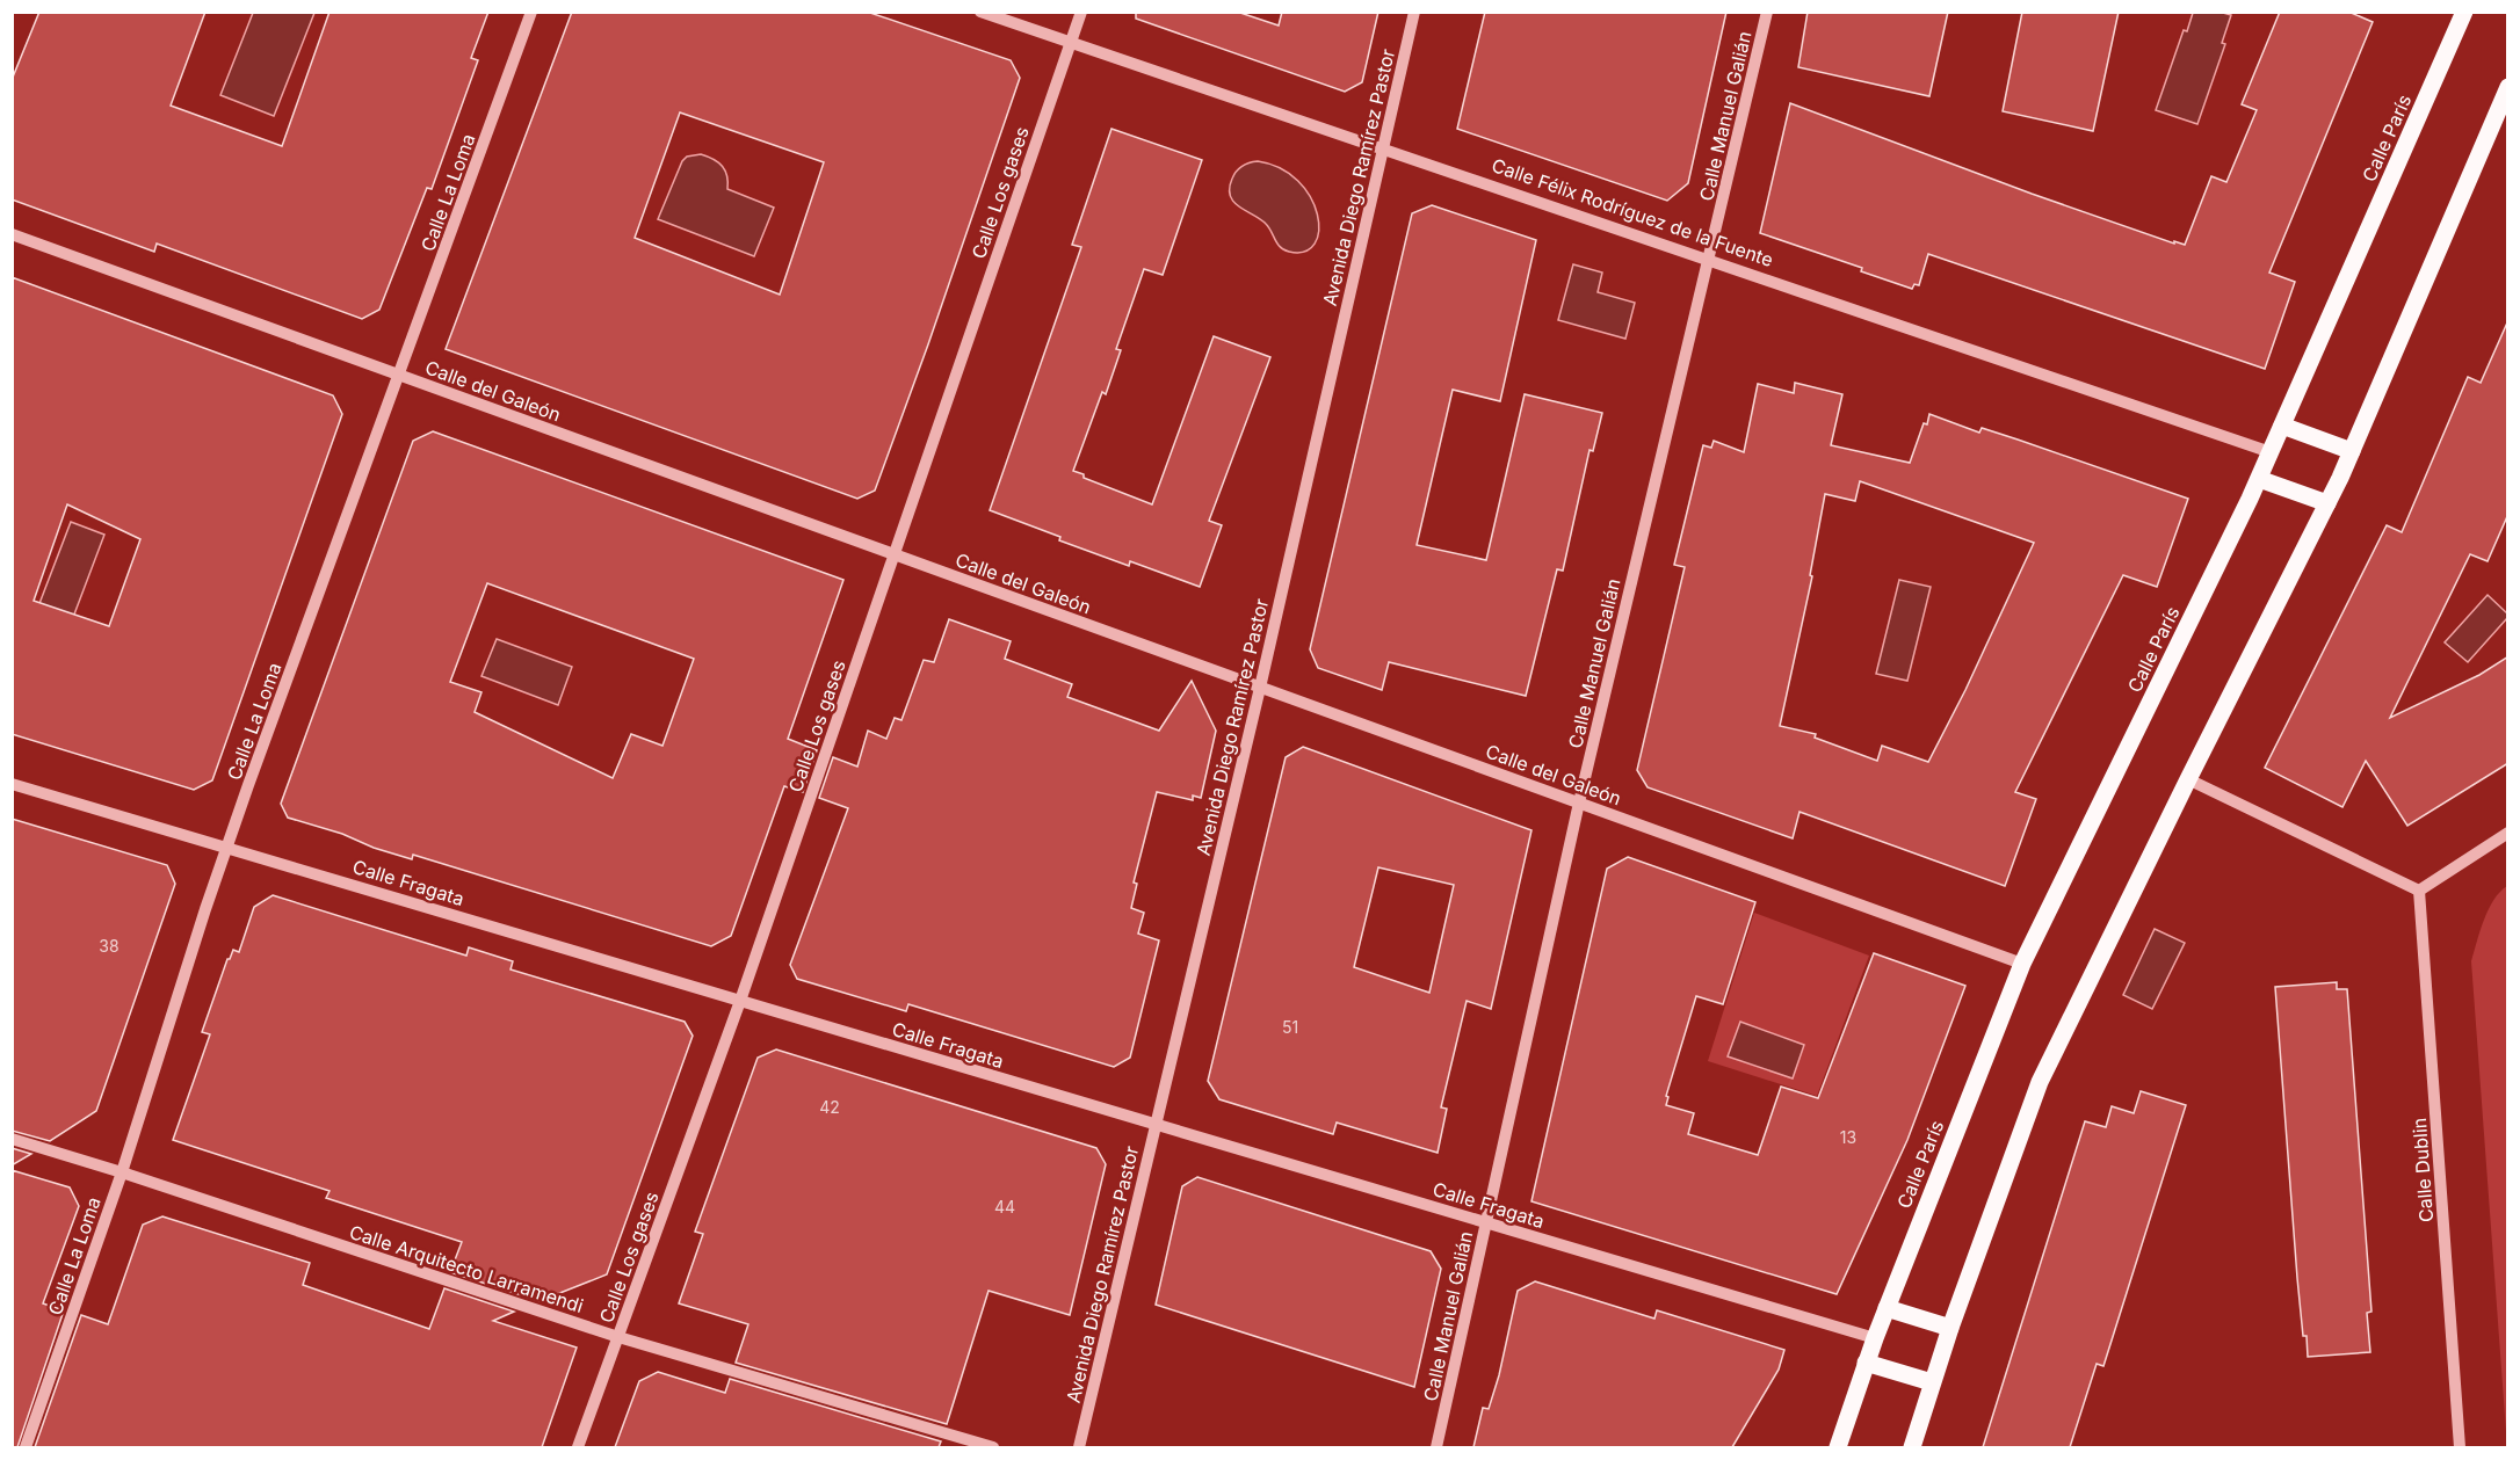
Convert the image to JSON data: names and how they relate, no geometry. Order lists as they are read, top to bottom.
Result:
{
  "streets": {
    "main road": ["Calle París"],
    "street": [
      "Calle Manuel Galián",
      "Avenida Diego Ramírez Pastor",
      "Calle La Loma",
      "Calle Los gases",
      "Calle Félix Rodríguez de la Fuente",
      "Calle del Galeón",
      "Calle Fragata",
      "Calle Dublin",
      "Calle Arquitecto Larramendi"
    ]
  },
  "crossings": [
    ["Calle Manuel Galián", "Calle Félix Rodríguez de la Fuente"],
    ["Calle Manuel Galián", "Calle del Galeón"],
    ["Calle Manuel Galián", "Calle Fragata"],
    ["Calle París", "Calle Félix Rodríguez de la Fuente"],
    ["Calle París", "Calle del Galeón"],
    ["Calle París", "Calle Fragata"],
    ["Avenida Diego Ramírez Pastor", "Calle Félix Rodríguez de la Fuente"],
    ["Avenida Diego Ramírez Pastor", "Calle del Galeón"],
    ["Avenida Diego Ramírez Pastor", "Calle Fragata"],
    ["Calle La Loma", "Calle del Galeón"],
    ["Calle La Loma", "Calle Fragata"],
    ["Calle La Loma", "Calle Arquitecto Larramendi"],
    ["Calle Los gases", "Calle Félix Rodríguez de la Fuente"],
    ["Calle Los gases", "Calle del Galeón"],
    ["Calle Los gases", "Calle Fragata"],
    ["Calle Los gases", "Calle Arquitecto Larramendi"]
  ],
  "house_numbers": [
    "38",
    "51",
    "42",
    "13",
    "44"
  ]
}
